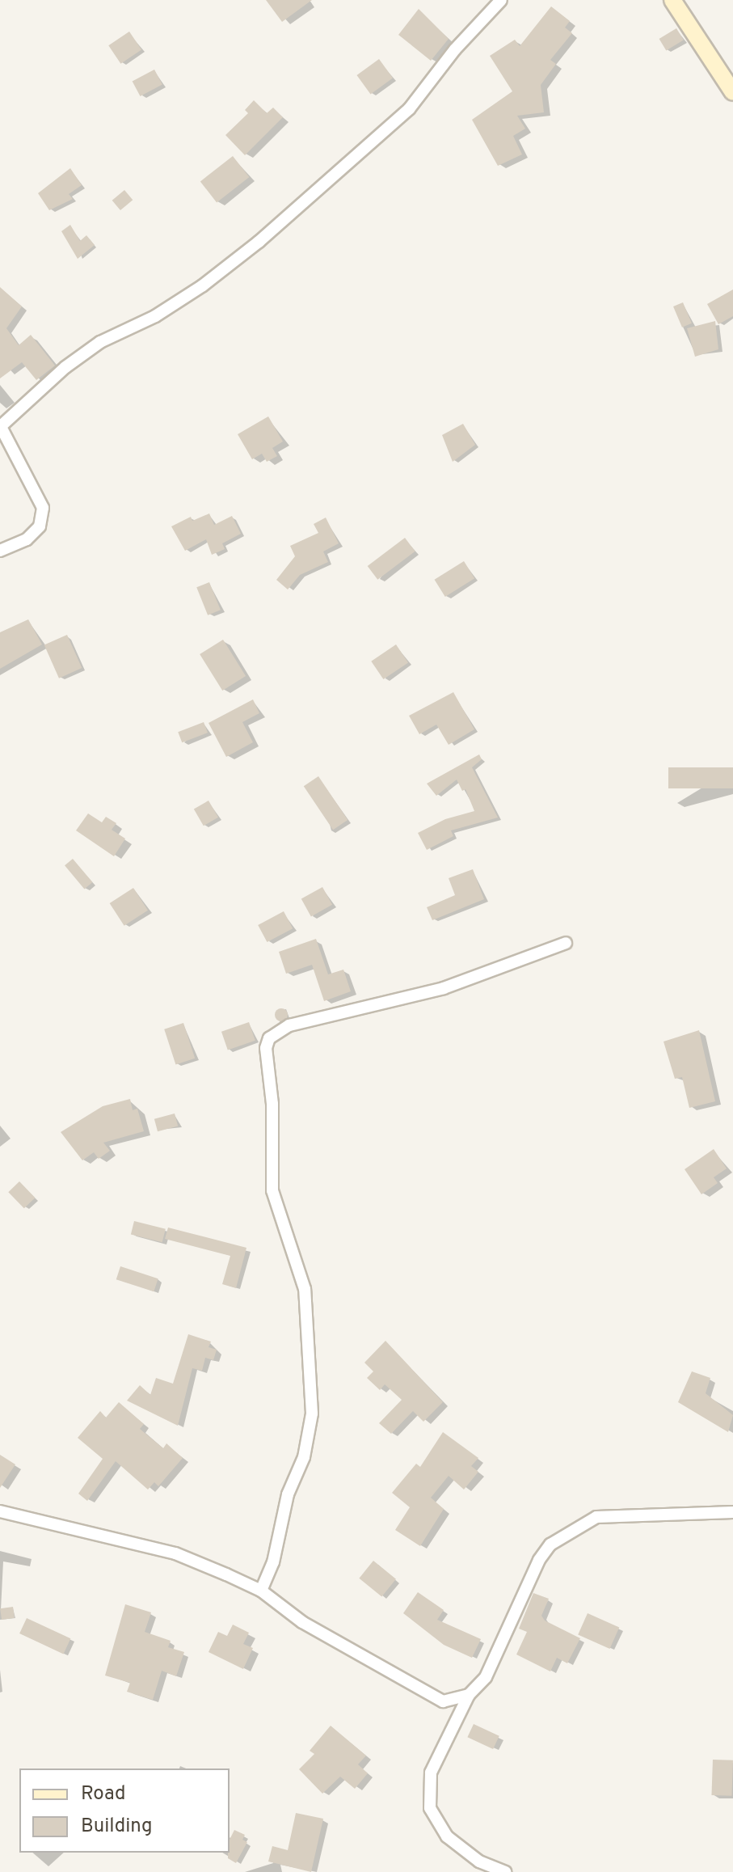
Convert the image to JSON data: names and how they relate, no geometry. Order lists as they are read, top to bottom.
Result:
{
  "legend": ["Road", "Building"]
}
